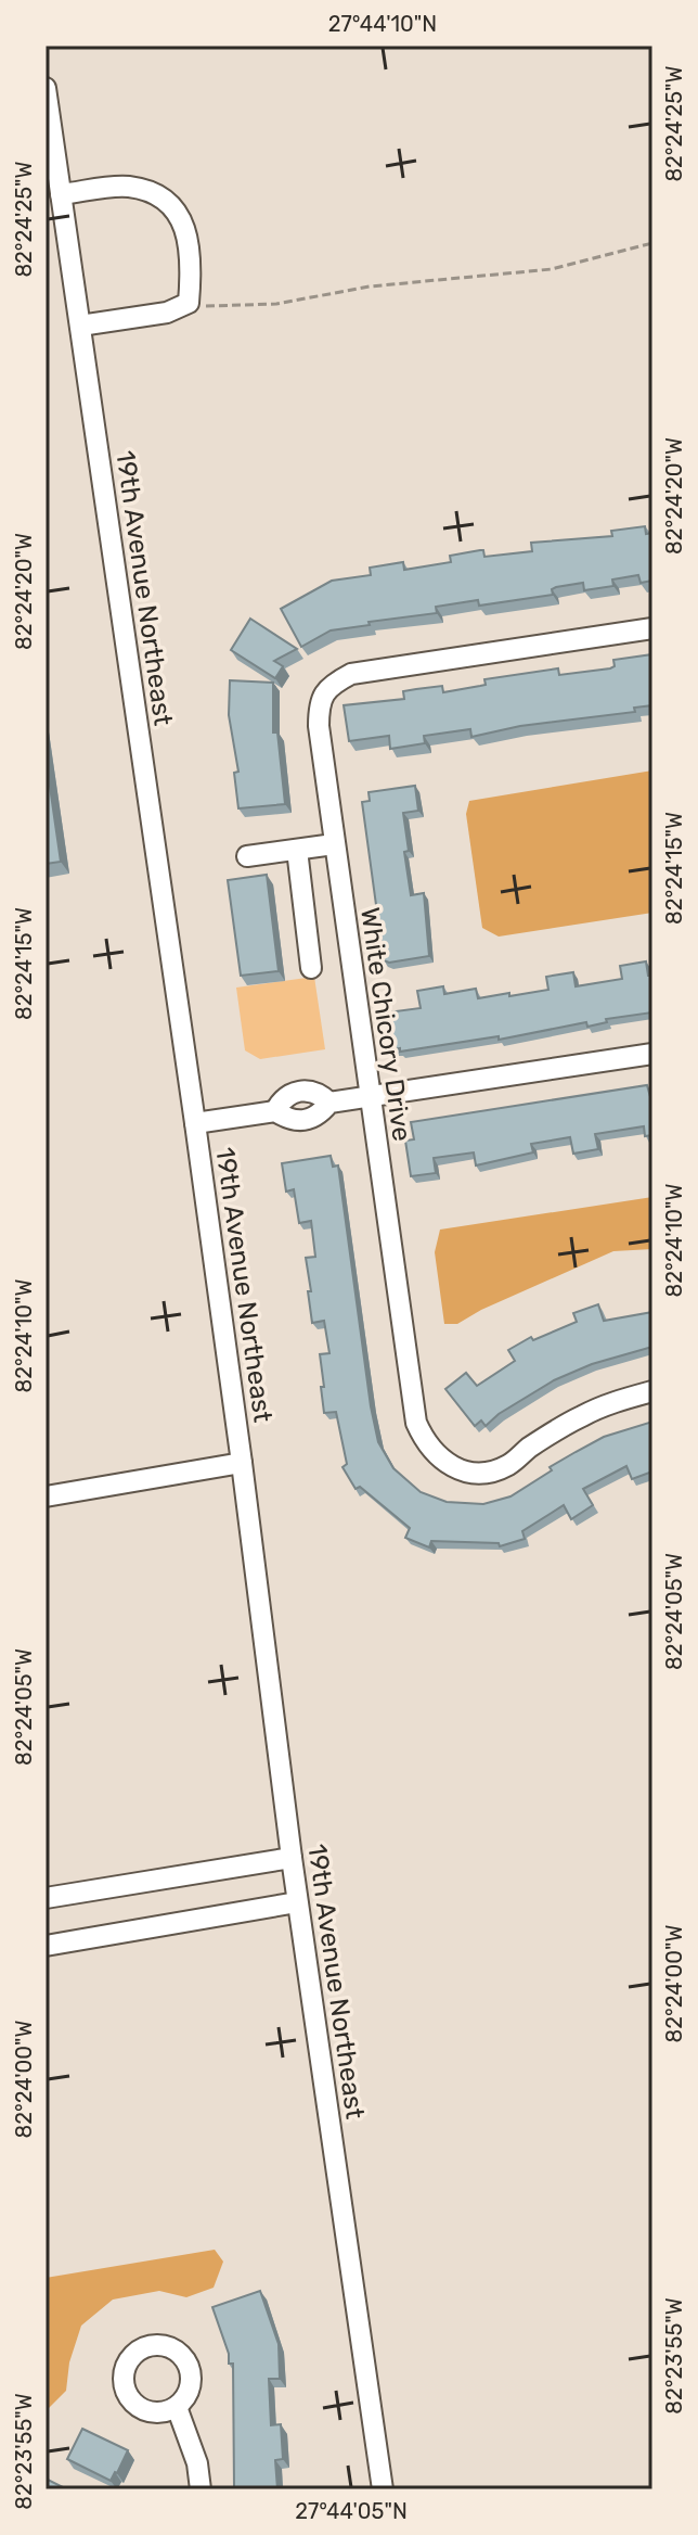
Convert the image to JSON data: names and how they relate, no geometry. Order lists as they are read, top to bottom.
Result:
{
  "streets": {
    "street": ["19th Avenue Northeast", "White Chicory Drive"]
  },
  "coordinates": [
    "27°44'10\"N",
    "82°24'25\"W",
    "82°24'20\"W",
    "82°24'15\"W",
    "82°24'10\"W",
    "82°24'05\"W",
    "82°24'00\"W",
    "82°23'55\"W",
    "27°44'05\"N"
  ]
}
